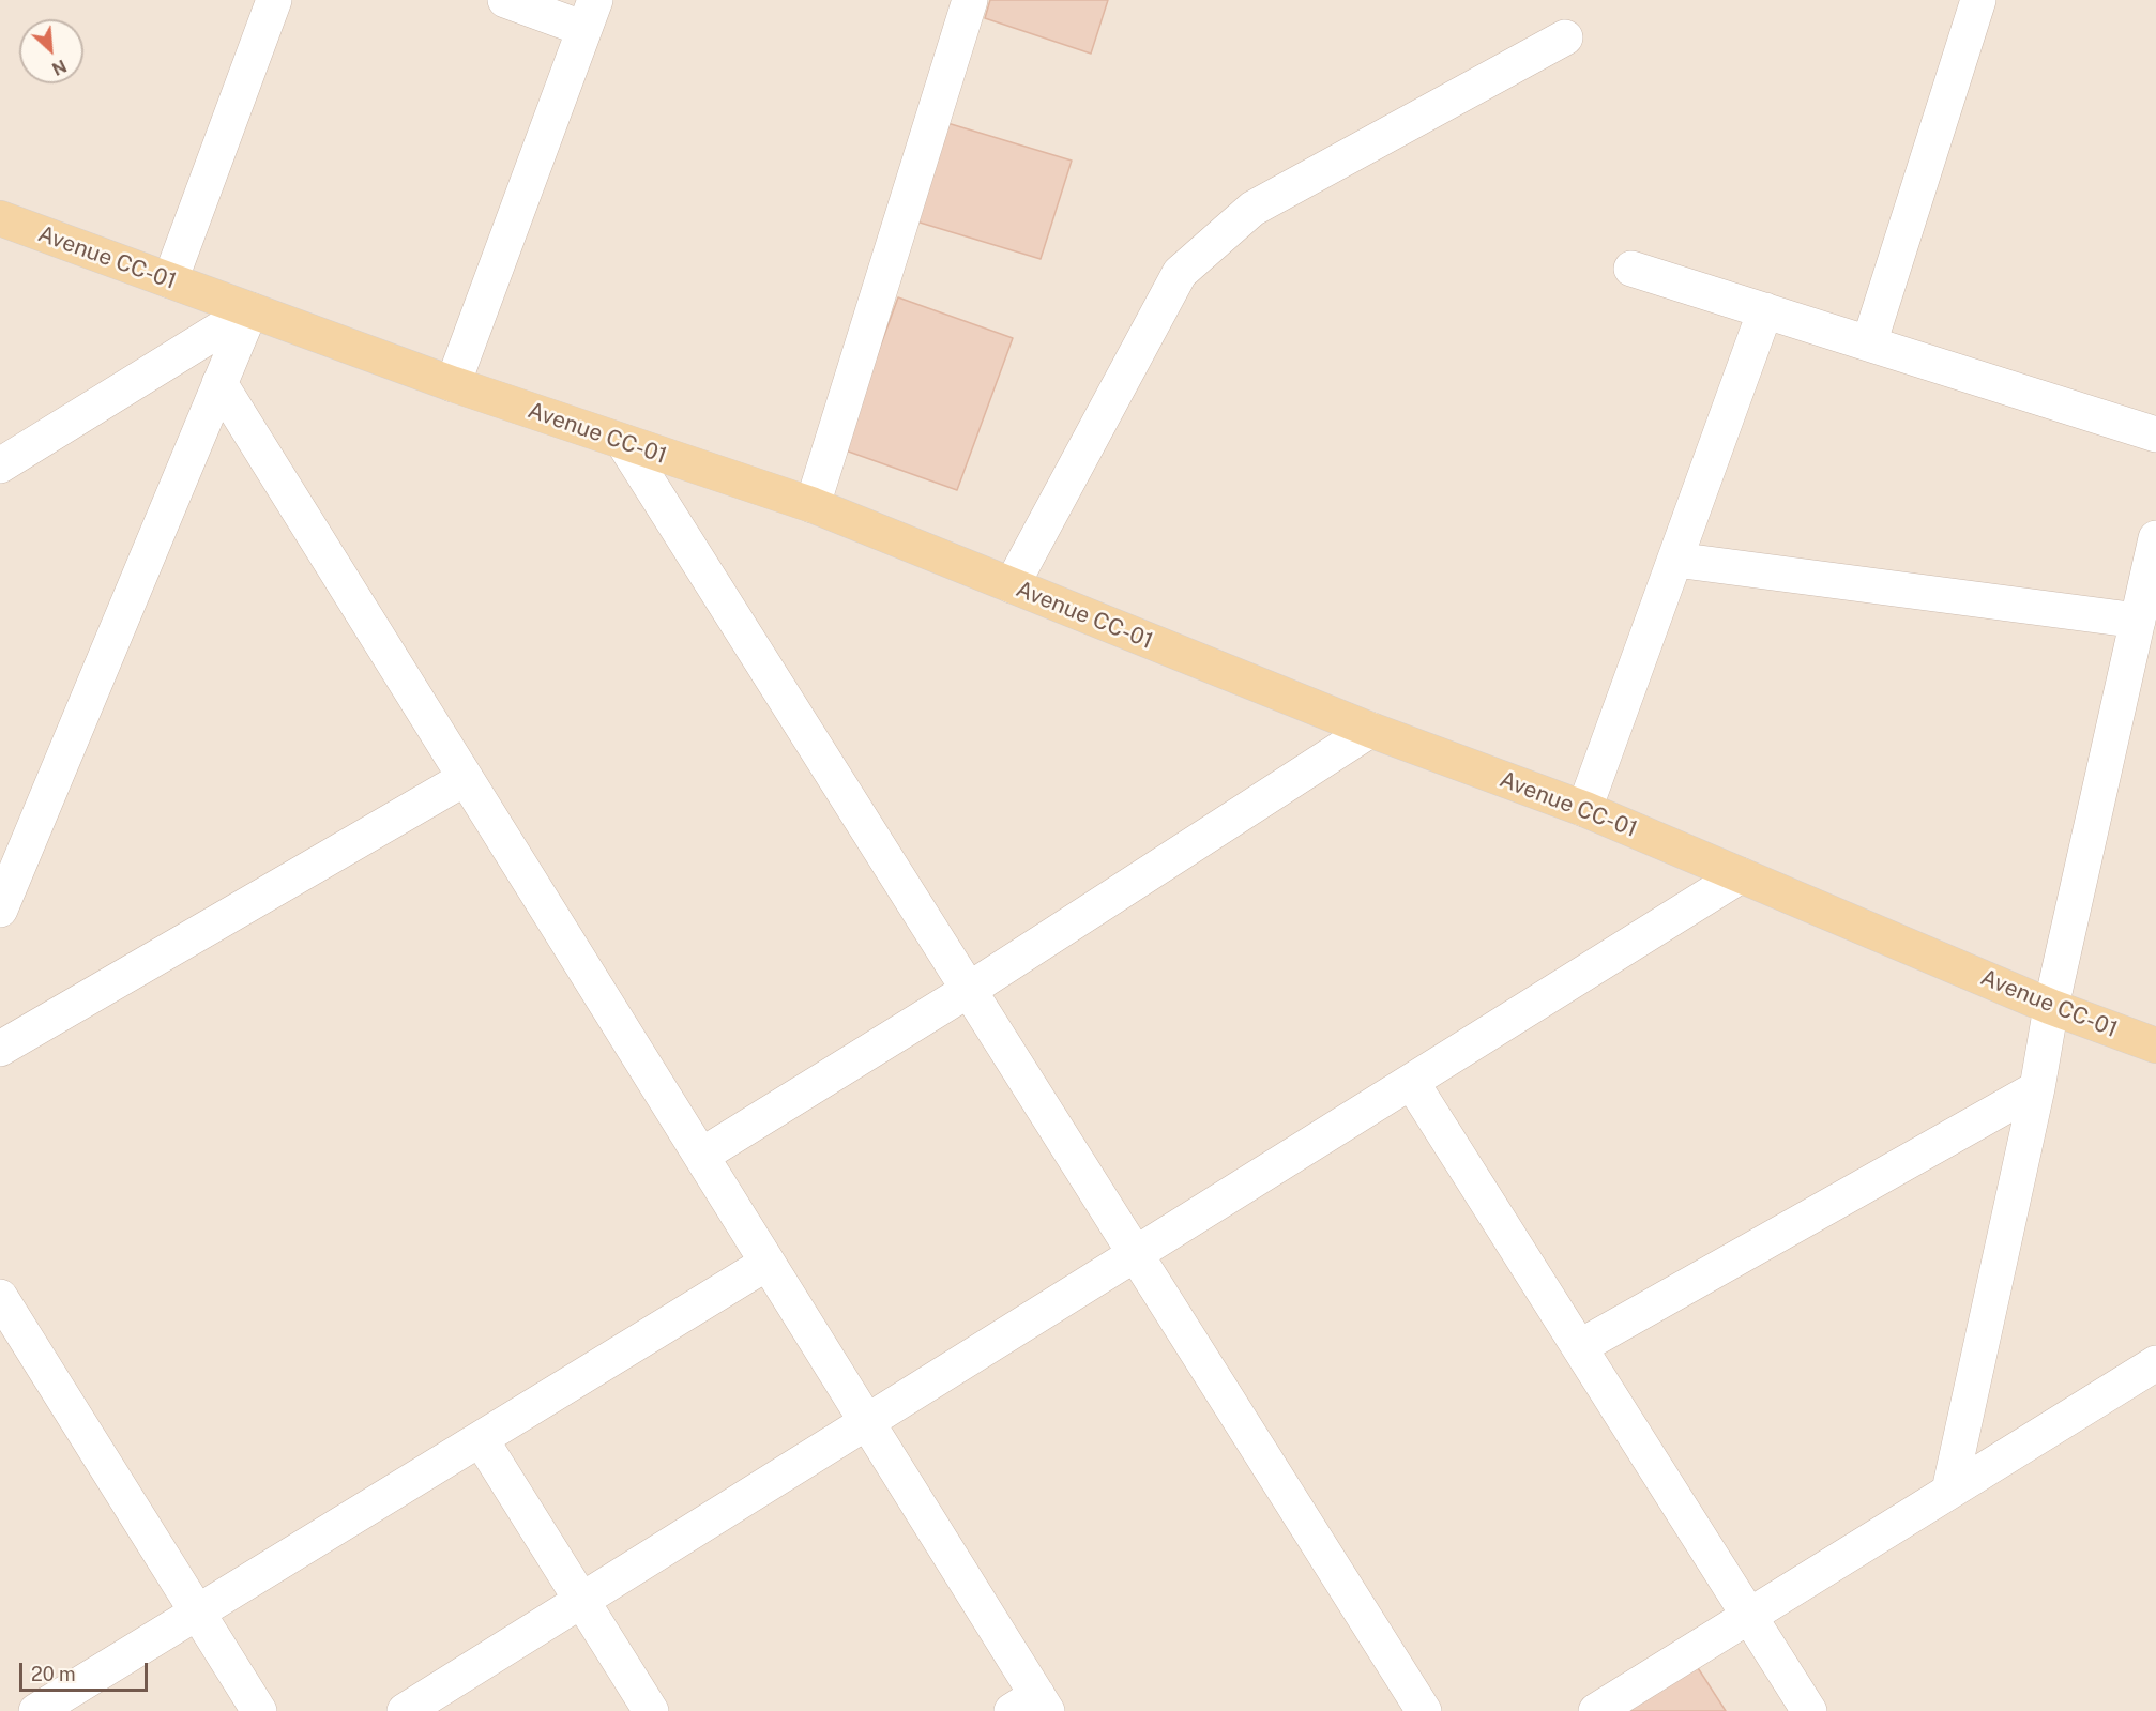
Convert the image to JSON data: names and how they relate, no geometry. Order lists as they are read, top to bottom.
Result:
{
  "streets": {
    "main road": ["Avenue CC-01"]
  },
  "scale_bar": "20 m",
  "north": "bottom right"
}
